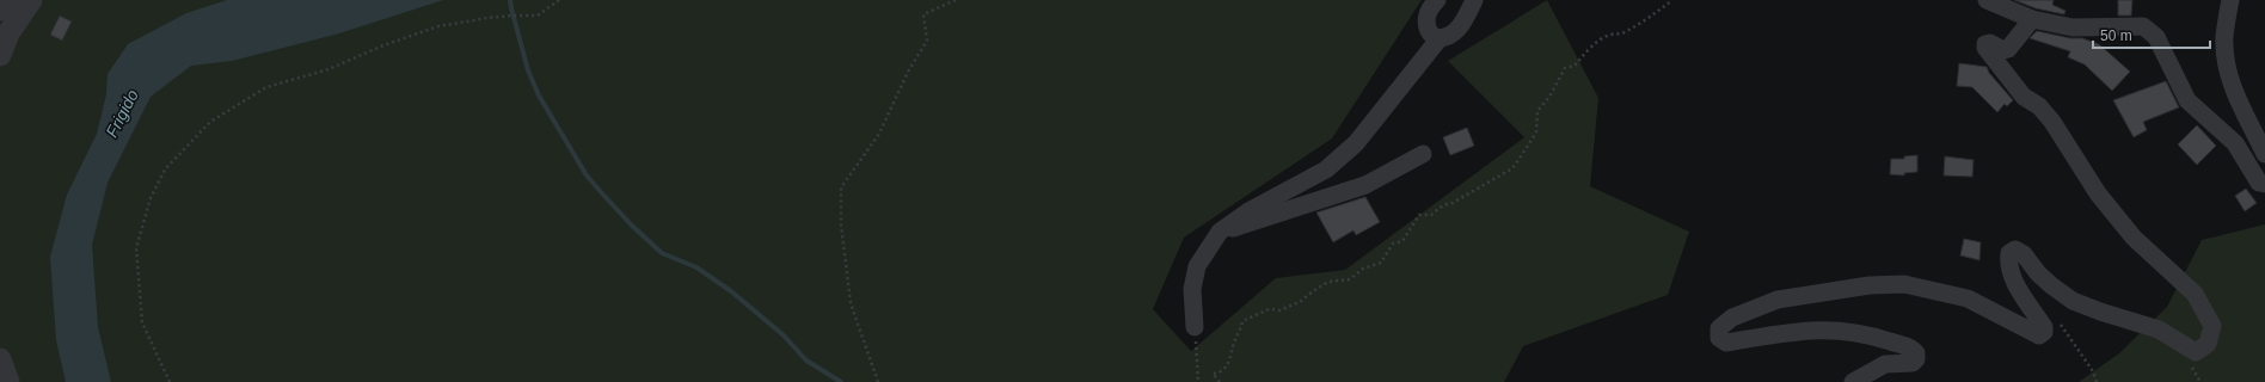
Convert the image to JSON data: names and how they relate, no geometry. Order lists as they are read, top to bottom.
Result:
{
  "water": ["Frigido"],
  "scale_bar": "50 m"
}
